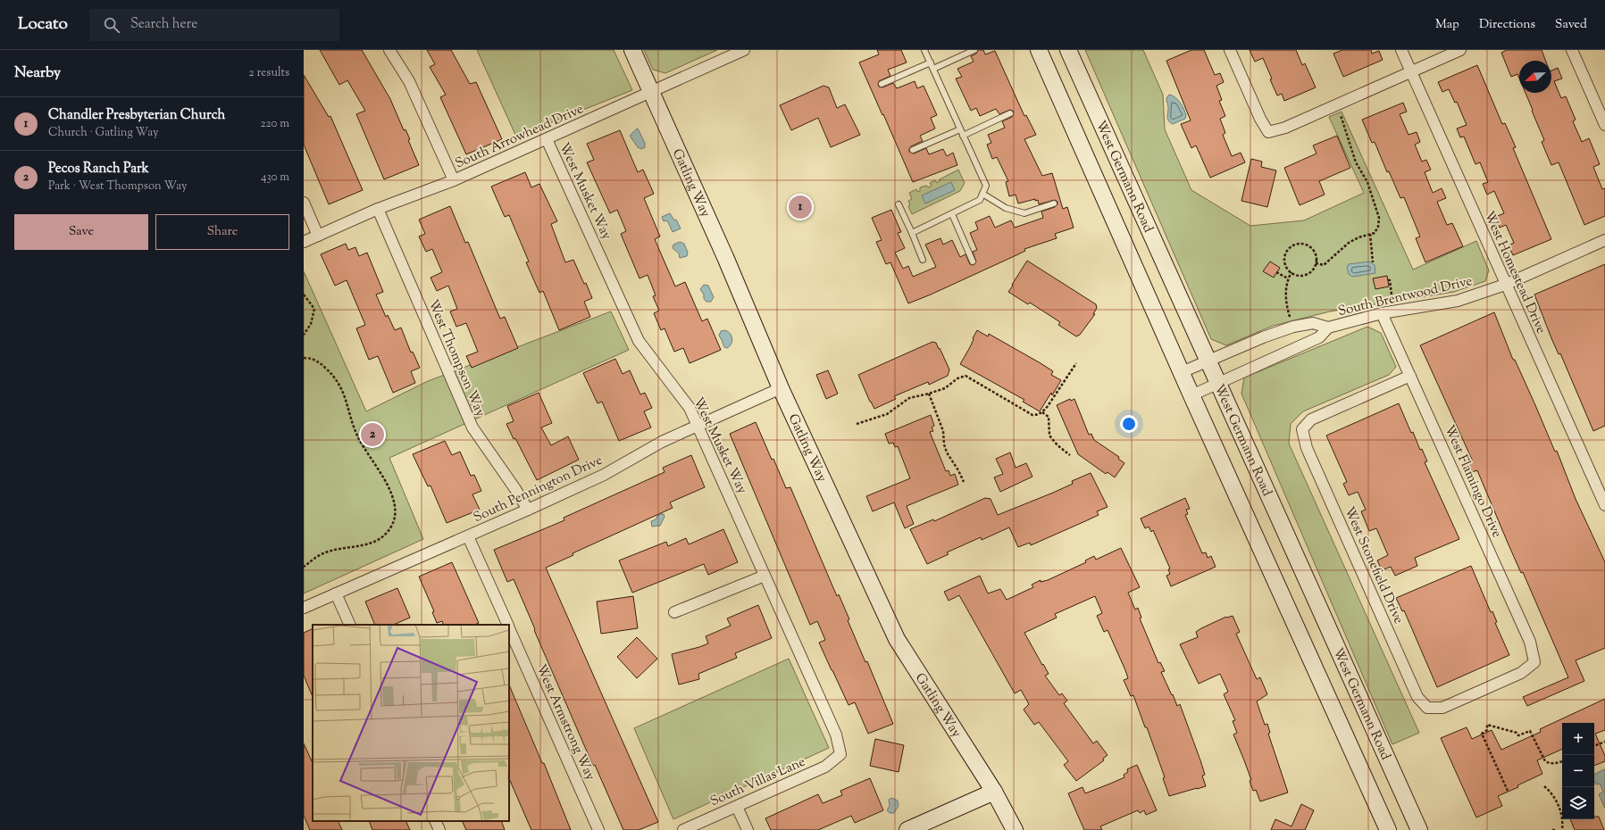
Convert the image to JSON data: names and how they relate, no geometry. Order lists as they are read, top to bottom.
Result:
{
  "streets": {
    "main road": ["West Germann Road", "Gatling Way"],
    "street": [
      "South Arrowhead Drive",
      "West Musket Way",
      "West Homestead Drive",
      "South Brentwood Drive",
      "West Thompson Way",
      "West Flamingo Drive",
      "South Pennington Drive",
      "West Stonefield Drive",
      "West Armstrong Way",
      "South Villas Lane"
    ]
  },
  "crossings": [
    ["South Arrowhead Drive", "Gatling Way"],
    ["South Arrowhead Drive", "West Musket Way"],
    ["South Arrowhead Drive", "West Thompson Way"],
    ["West Germann Road", "South Brentwood Drive"],
    ["Gatling Way", "South Pennington Drive"],
    ["West Musket Way", "South Pennington Drive"],
    ["West Musket Way", "South Villas Lane"],
    ["West Homestead Drive", "South Brentwood Drive"],
    ["South Brentwood Drive", "West Flamingo Drive"],
    ["West Thompson Way", "South Pennington Drive"],
    ["West Flamingo Drive", "West Stonefield Drive"],
    ["South Pennington Drive", "West Armstrong Way"]
  ],
  "north": "bottom left",
  "page": {
    "header": "Locato",
    "search": "Search here",
    "nav": ["Map", "Directions", "Saved"],
    "heading": ["Nearby", "2 results"],
    "list": [
      {
        "mark": "1",
        "name": "Chandler Presbyterian Church",
        "note": "Church · Gatling Way",
        "value": "220 m"
      },
      {
        "mark": "2",
        "name": "Pecos Ranch Park",
        "note": "Park · West Thompson Way",
        "value": "430 m"
      }
    ],
    "pins": ["1", "2"],
    "buttons": ["Save", "Share"],
    "map_buttons": ["+", "−"]
  }
}
